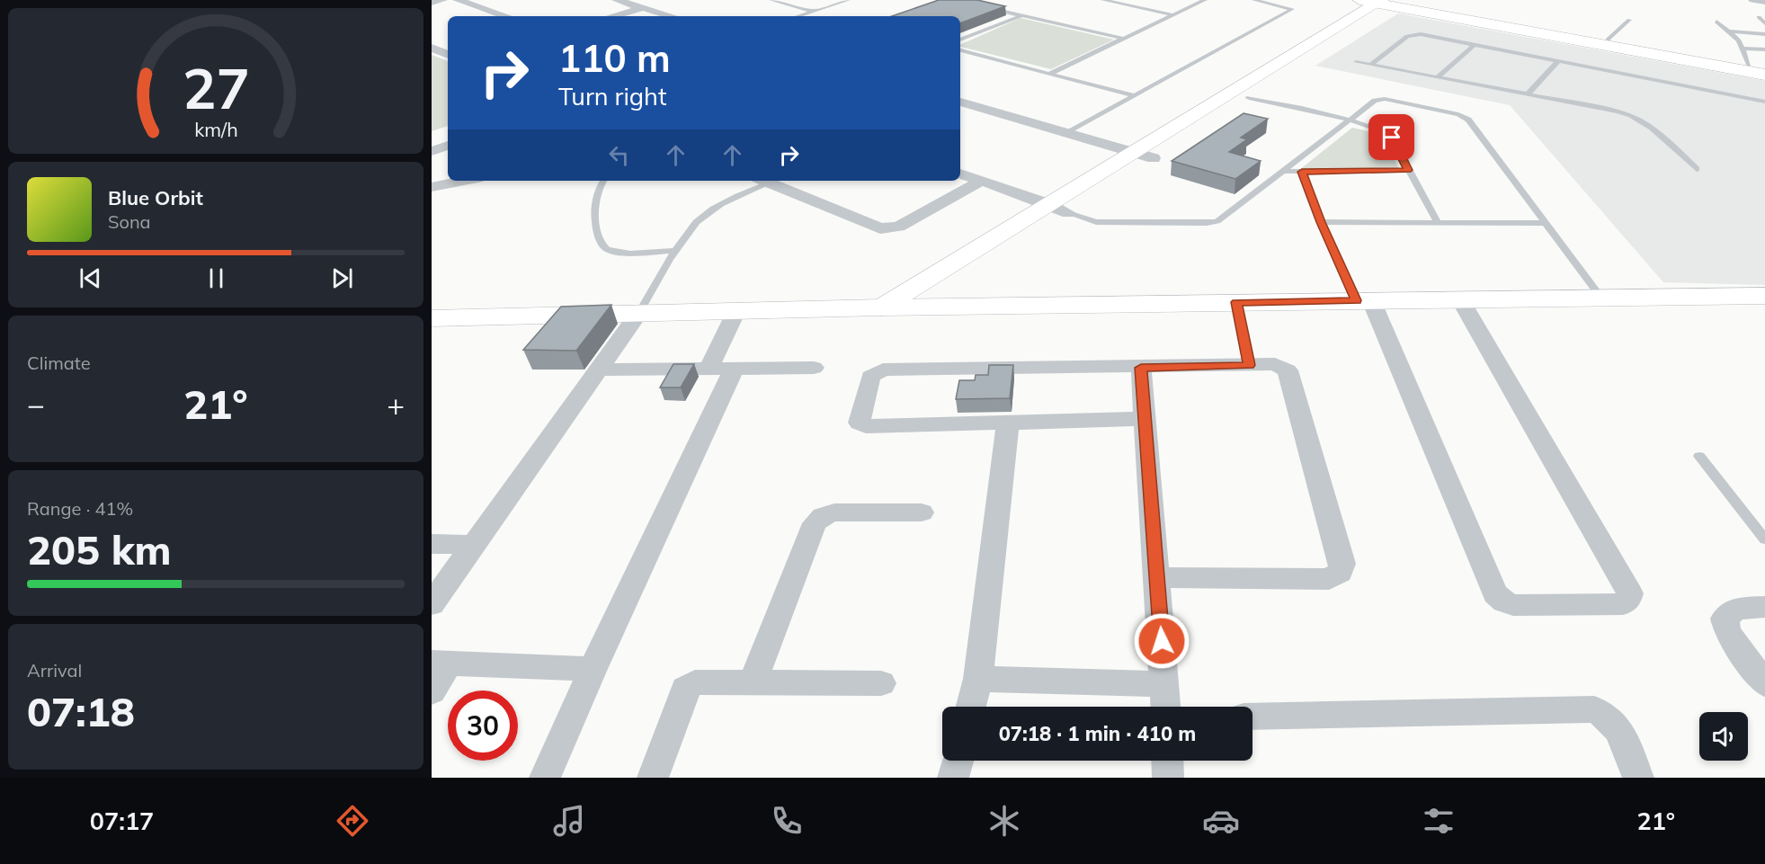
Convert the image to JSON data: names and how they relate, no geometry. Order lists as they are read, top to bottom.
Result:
{
  "page": {
    "turn": ["110 m", "Turn right"],
    "song": ["Blue Orbit", "Sona"],
    "tile": [
      "Climate",
      ["Range · 41%", "205 km"],
      ["Arrival", "07:18"]
    ],
    "heat": ["−", "21°", "+"],
    "limit": "30",
    "trip": "07:18 · 1 min · 410 m",
    "tabs": ["07:17", "21°"],
    "gauge": ["27", "km/h"]
  }
}
